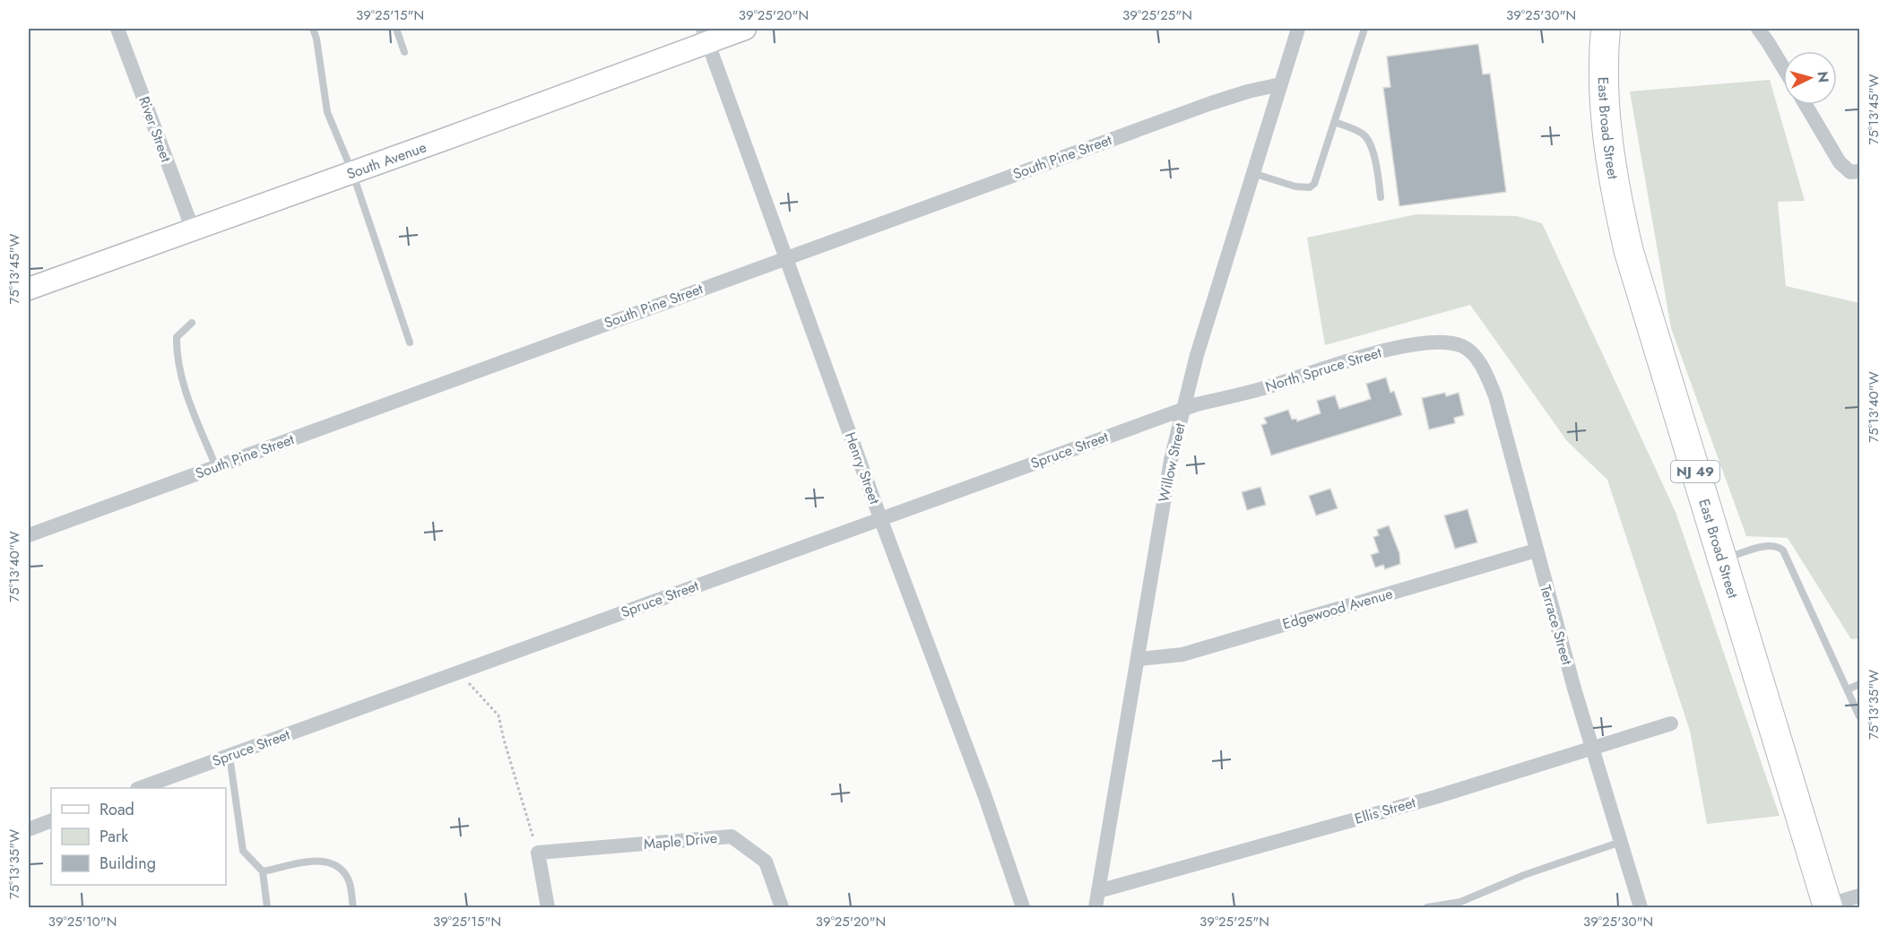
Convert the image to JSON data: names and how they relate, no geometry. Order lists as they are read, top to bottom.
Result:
{
  "streets": {
    "highway": ["East Broad Street", "NJ 49"],
    "main road": ["South Avenue"],
    "street": [
      "River Street",
      "South Pine Street",
      "North Spruce Street",
      "Spruce Street",
      "Willow Street",
      "Henry Street",
      "Edgewood Avenue",
      "Terrace Street",
      "Ellis Street",
      "Maple Drive"
    ]
  },
  "crossings": [
    ["River Street", "South Avenue"],
    ["South Pine Street", "Willow Street"],
    ["South Pine Street", "Henry Street"],
    ["South Avenue", "Henry Street"],
    ["North Spruce Street", "Spruce Street"],
    ["North Spruce Street", "Willow Street"],
    ["North Spruce Street", "Terrace Street"],
    ["Spruce Street", "Willow Street"],
    ["Spruce Street", "Henry Street"],
    ["Willow Street", "Edgewood Avenue"],
    ["Willow Street", "Ellis Street"],
    ["Edgewood Avenue", "Terrace Street"],
    ["Terrace Street", "Ellis Street"]
  ],
  "legend": ["Road", "Park", "Building"],
  "north": "right",
  "coordinates": [
    "39°25'15\"N",
    "39°25'20\"N",
    "39°25'25\"N",
    "39°25'30\"N",
    "75°13'45\"W",
    "75°13'40\"W",
    "75°13'35\"W",
    "39°25'10\"N"
  ]
}
